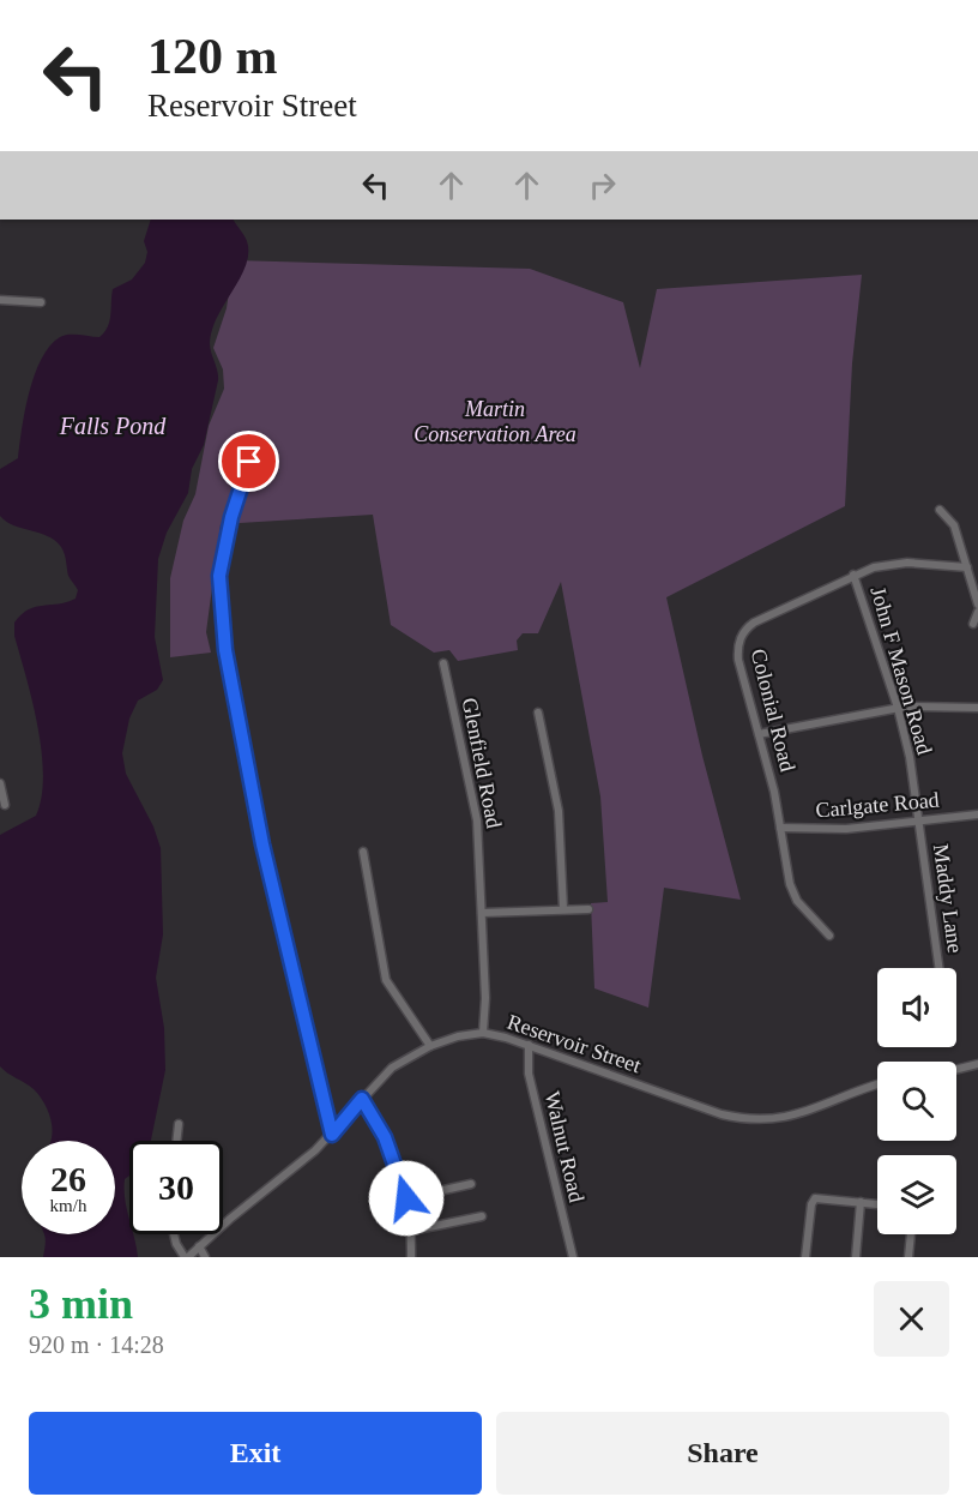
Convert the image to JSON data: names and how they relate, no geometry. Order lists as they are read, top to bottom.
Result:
{
  "streets": {
    "street": [
      "John F Mason Road",
      "Colonial Road",
      "Glenfield Road",
      "Carlgate Road",
      "Maddy Lane",
      "Reservoir Street",
      "Walnut Road"
    ]
  },
  "crossings": [
    ["John F Mason Road", "Colonial Road"],
    ["John F Mason Road", "Carlgate Road"],
    ["John F Mason Road", "Maddy Lane"],
    ["Colonial Road", "Carlgate Road"],
    ["Glenfield Road", "Reservoir Street"],
    ["Carlgate Road", "Maddy Lane"],
    ["Reservoir Street", "Walnut Road"]
  ],
  "water": ["Falls Pond"],
  "parks": ["Martin Conservation Area"],
  "page": {
    "turn": ["120 m", "Reservoir Street"],
    "speed": "26 km/h",
    "limit": "30",
    "heading": ["3 min", "920 m · 14:28"],
    "buttons": ["Exit", "Share"]
  }
}
